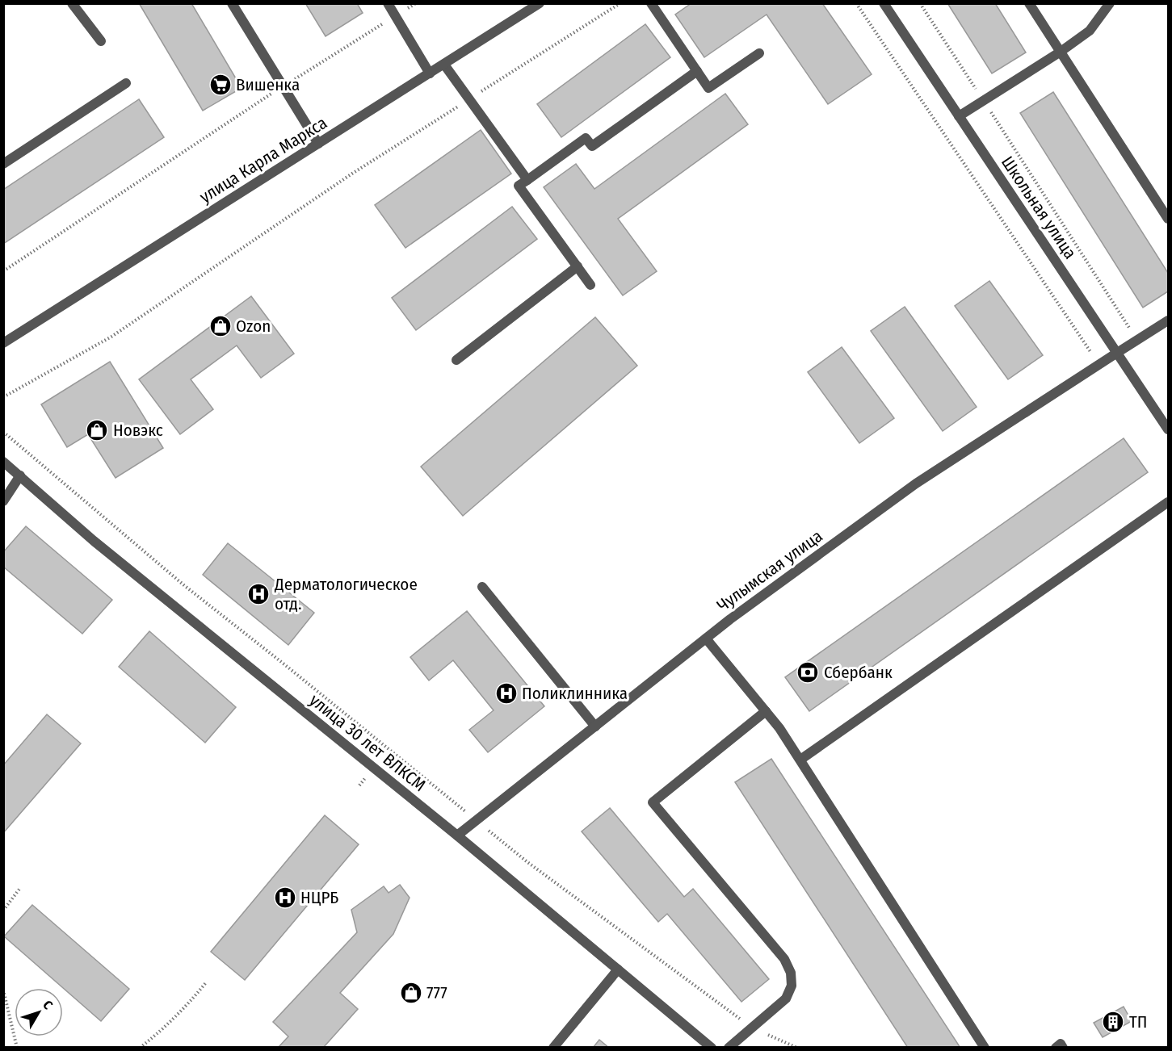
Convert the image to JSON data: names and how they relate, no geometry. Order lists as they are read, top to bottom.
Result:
{
  "streets": {
    "street": [
      "улица Карла Маркса",
      "Школьная улица",
      "Чулымская улица",
      "улица 30 лет ВЛКСМ"
    ]
  },
  "crossings": [
    ["Школьная улица", "Чулымская улица"],
    ["Чулымская улица", "улица 30 лет ВЛКСМ"]
  ],
  "places": {
    "supermarket": ["Вишенка"],
    "shop": ["Ozon", "Новэкс", "777"],
    "hospital": ["Дерматологическое отд.", "Поликлинника", "НЦРБ"],
    "bank": ["Сбербанк"],
    "building": ["ТП"]
  },
  "north": "top right"
}
